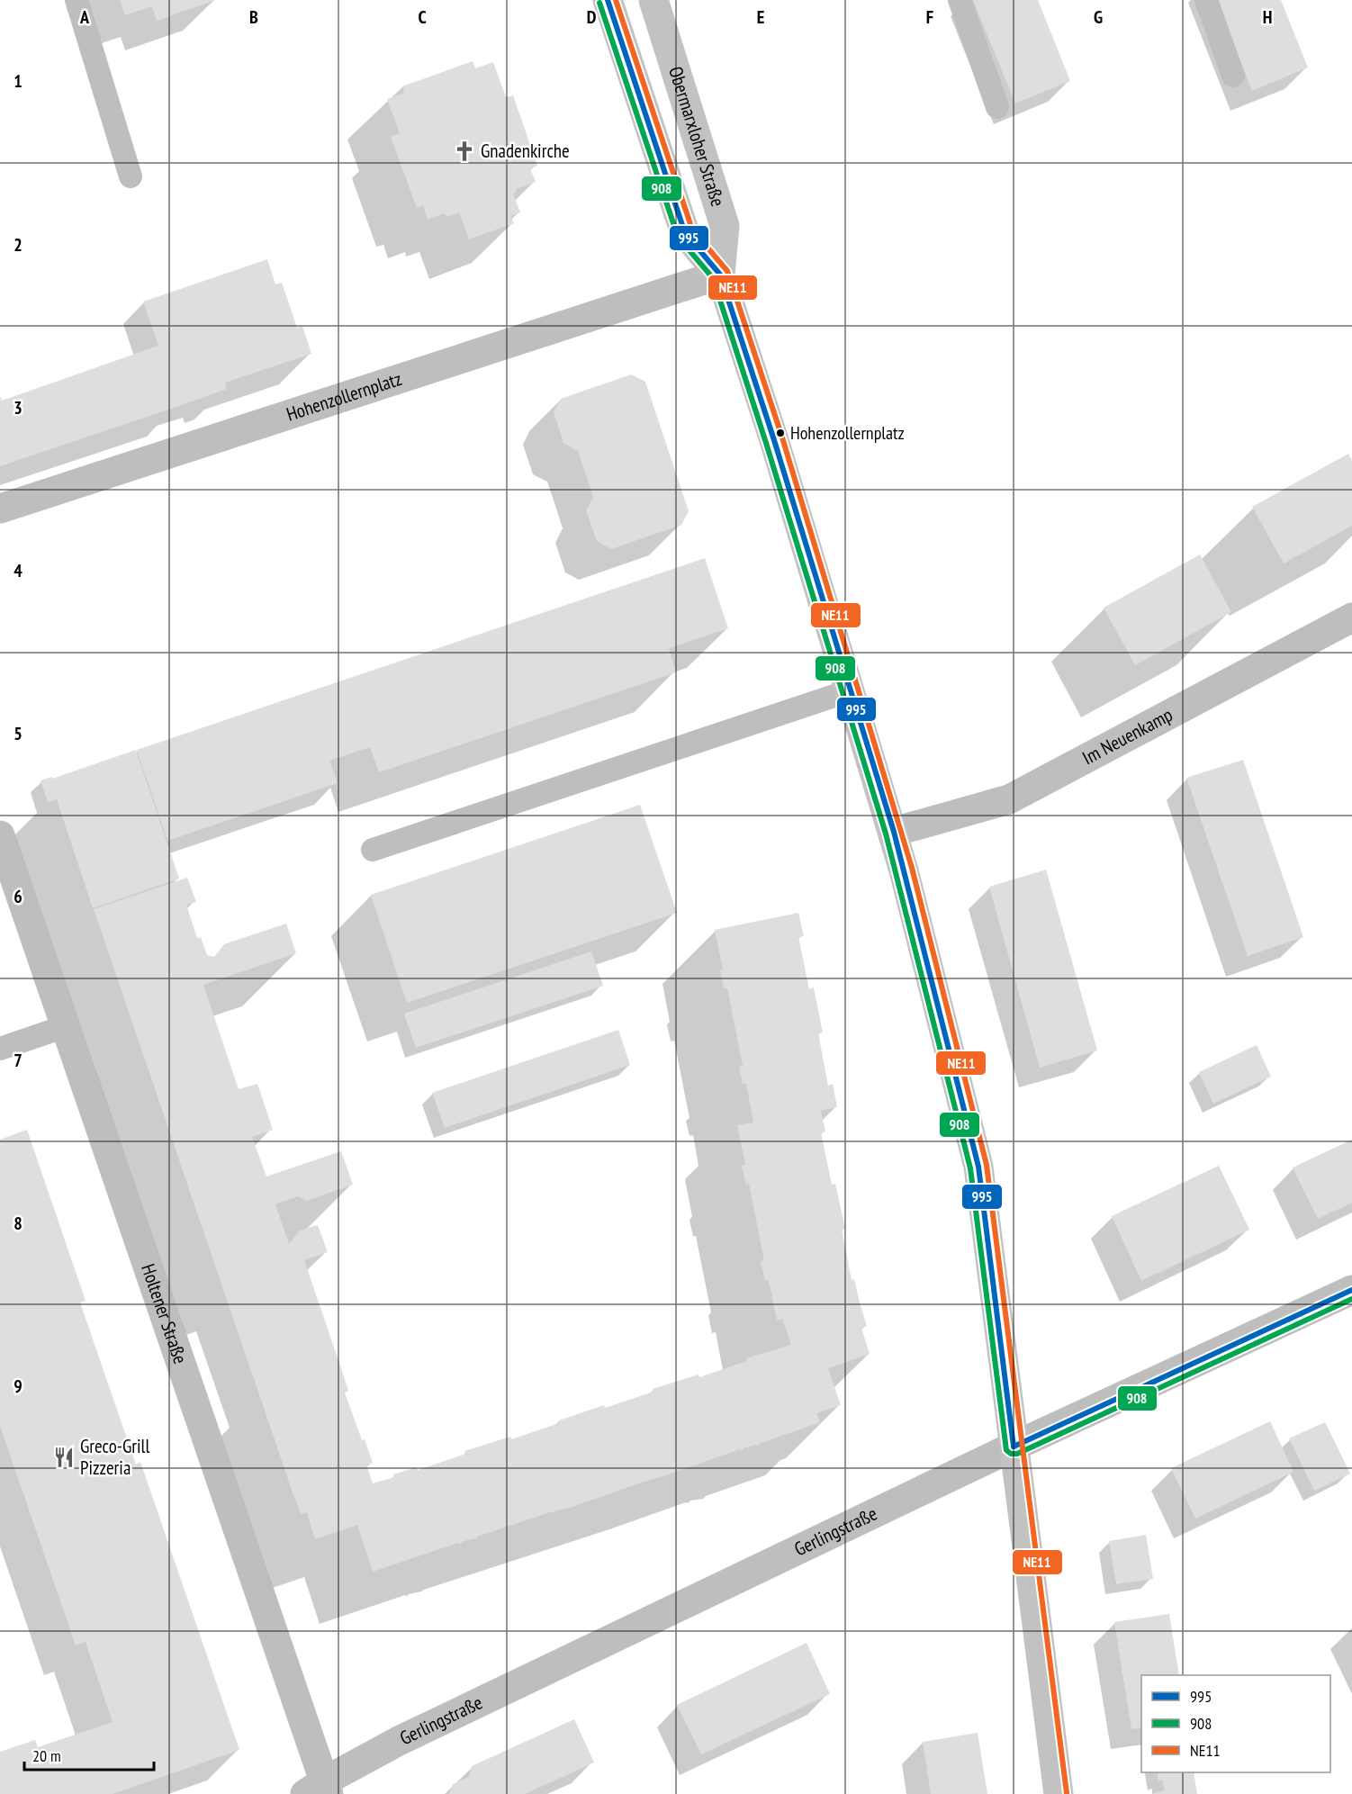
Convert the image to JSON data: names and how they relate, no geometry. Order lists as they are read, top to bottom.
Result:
{
  "streets": {
    "street": [
      "Obermarxloher Straße",
      "Hohenzollernplatz",
      "Im Neuenkamp",
      "Holtener Straße",
      "Gerlingstraße"
    ]
  },
  "crossings": [
    ["Obermarxloher Straße", "Hohenzollernplatz"],
    ["Obermarxloher Straße", "Im Neuenkamp"],
    ["Obermarxloher Straße", "Gerlingstraße"],
    ["Holtener Straße", "Gerlingstraße"]
  ],
  "places": {
    "church": ["Gnadenkirche"],
    "other": ["Hohenzollernplatz"],
    "restaurant": ["Greco-Grill Pizzeria"]
  },
  "lines": ["transit line 995", "transit line NE11", "transit line 908"],
  "legend": ["995", "908", "NE11"],
  "scale_bar": "20 m",
  "grid": {
    "columns": [
      "A",
      "B",
      "C",
      "D",
      "E",
      "F",
      "G",
      "H"
    ],
    "rows": [
      "1",
      "2",
      "3",
      "4",
      "5",
      "6",
      "7",
      "8",
      "9"
    ]
  }
}
